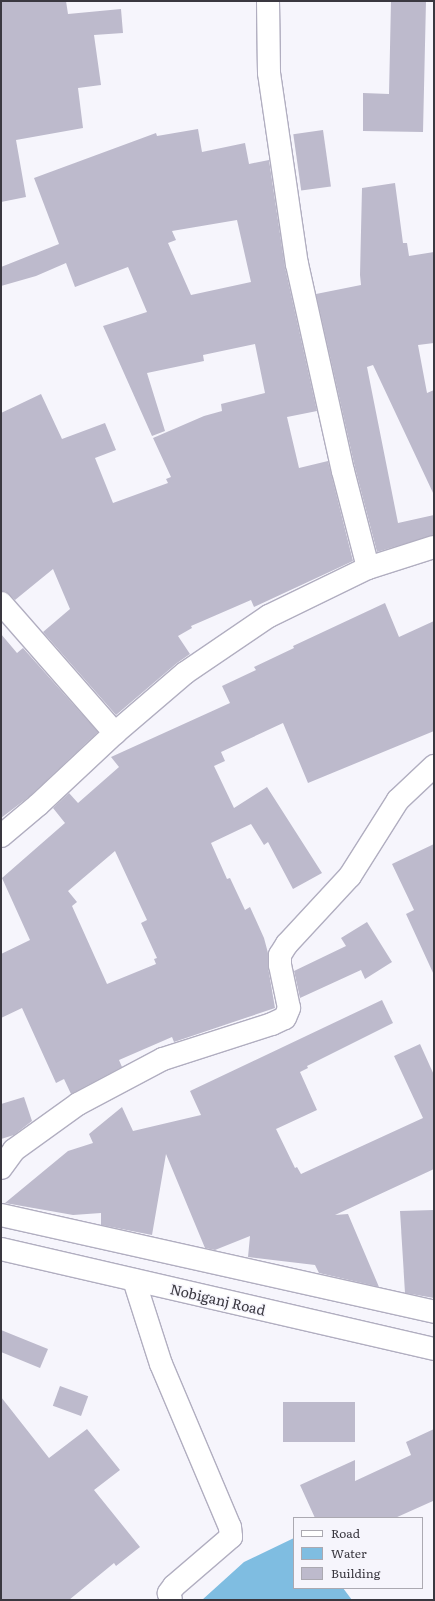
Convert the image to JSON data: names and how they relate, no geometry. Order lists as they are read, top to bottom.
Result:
{
  "streets": {
    "street": ["Nobiganj Road"]
  },
  "legend": ["Road", "Water", "Building"]
}
